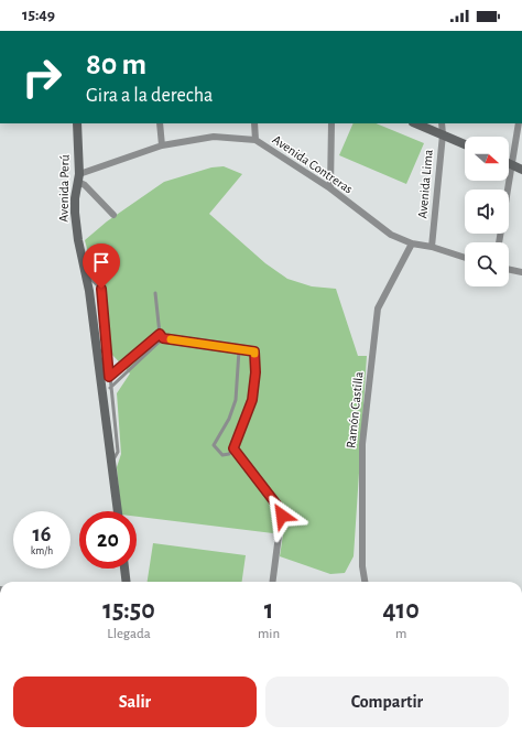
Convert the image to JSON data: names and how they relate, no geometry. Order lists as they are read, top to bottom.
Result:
{
  "streets": {
    "main road": ["Avenida Perú"],
    "street": ["Avenida Contreras", "Avenida Lima", "Ramón Castilla"]
  },
  "crossings": [
    ["Avenida Contreras", "Avenida Lima"],
    ["Avenida Contreras", "Avenida Perú"],
    ["Avenida Contreras", "Ramón Castilla"]
  ],
  "north": "right",
  "page": {
    "status": "15:49",
    "turn": ["80 m", "Gira a la derecha"],
    "speed": "16 km/h",
    "limit": "20",
    "eta": [
      "15:50",
      "Llegada",
      "1",
      "min",
      "410",
      "m"
    ],
    "buttons": ["Salir", "Compartir"]
  }
}
